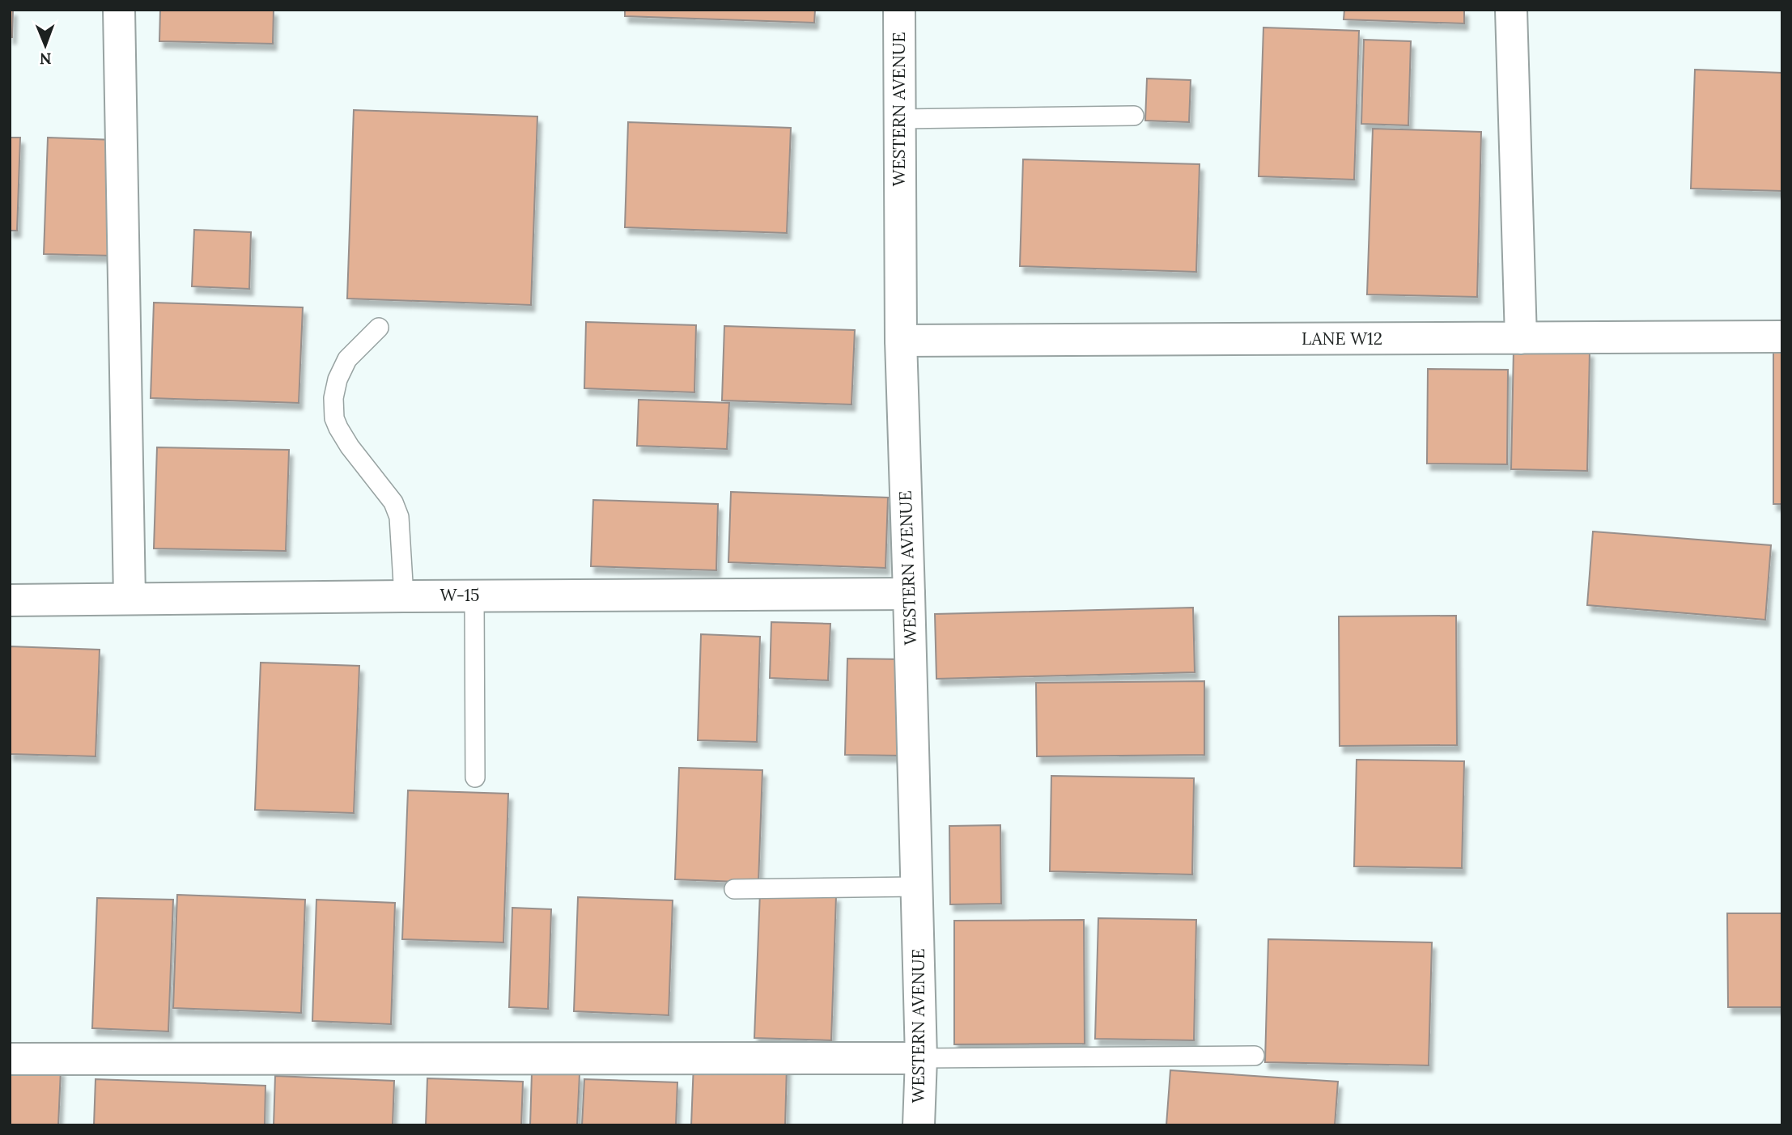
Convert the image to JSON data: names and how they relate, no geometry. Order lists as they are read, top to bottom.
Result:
{
  "streets": {
    "street": ["WESTERN AVENUE", "LANE W12", "W-15"]
  },
  "crossings": [
    ["WESTERN AVENUE", "LANE W12"],
    ["WESTERN AVENUE", "W-15"]
  ],
  "north": "bottom"
}
